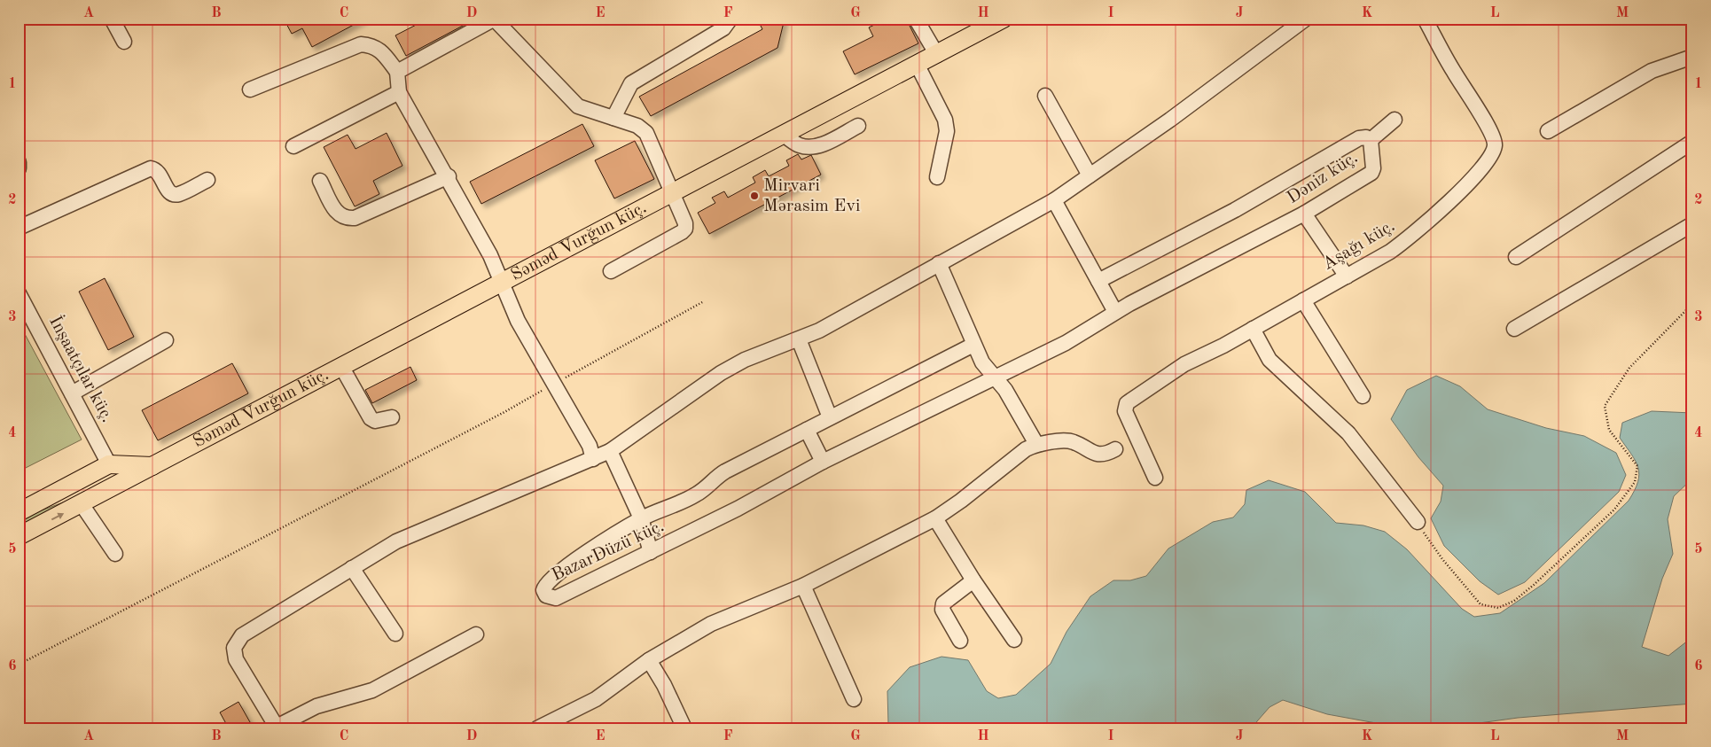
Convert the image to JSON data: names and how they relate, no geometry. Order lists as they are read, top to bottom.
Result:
{
  "streets": {
    "main road": ["Səməd Vurğun küç."],
    "street": [
      "Dəniz küç.",
      "Aşağı küç.",
      "İnşaatçılar küç.",
      "BazarDüzü küç."
    ]
  },
  "crossings": [
    ["Dəniz küç.", "BazarDüzü küç."]
  ],
  "places": ["Mirvari Mərasim Evi"],
  "grid": {
    "columns": [
      "A",
      "B",
      "C",
      "D",
      "E",
      "F",
      "G",
      "H",
      "I",
      "J",
      "K",
      "L",
      "M"
    ],
    "rows": [
      "1",
      "2",
      "3",
      "4",
      "5",
      "6"
    ]
  }
}
